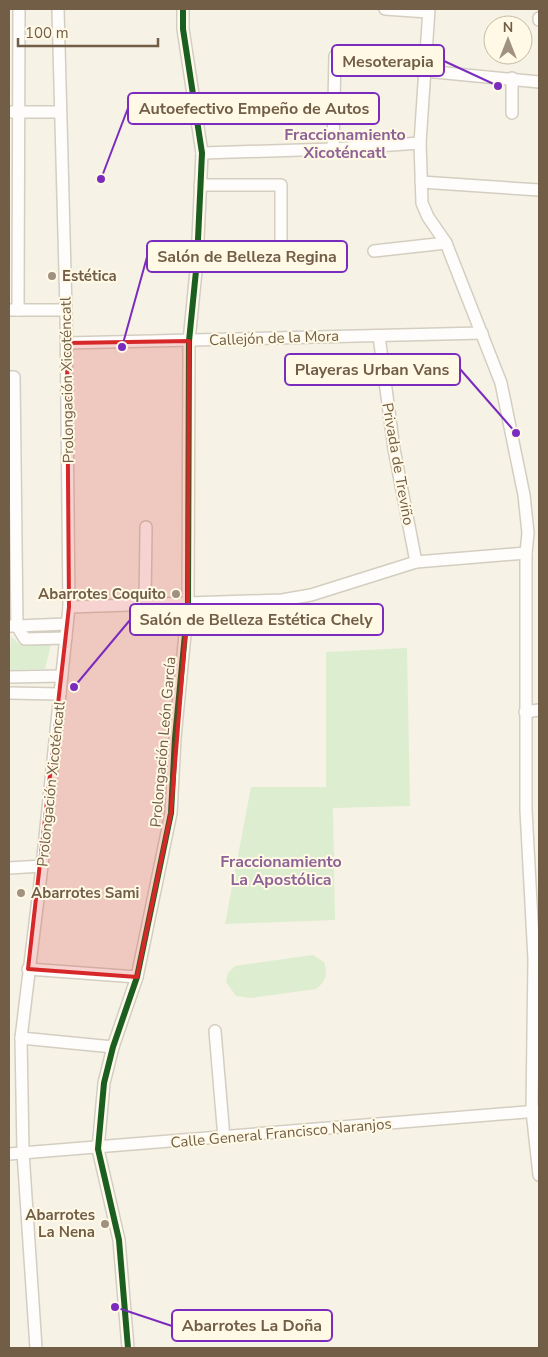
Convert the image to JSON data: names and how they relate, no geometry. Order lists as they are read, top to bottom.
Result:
{
  "streets": {
    "street": [
      "Callejón de la Mora",
      "Prolongación Xicoténcatl",
      "Privada de Treviño",
      "Prolongación León García",
      "Calle General Francisco Naranjos"
    ]
  },
  "crossings": [
    ["Callejón de la Mora", "Prolongación Xicoténcatl"],
    ["Callejón de la Mora", "Privada de Treviño"],
    ["Callejón de la Mora", "Prolongación León García"],
    ["Prolongación Xicoténcatl", "Calle General Francisco Naranjos"],
    ["Prolongación León García", "Calle General Francisco Naranjos"]
  ],
  "districts": ["Fraccionamiento Xicoténcatl", "Fraccionamiento La Apostólica"],
  "places": [
    "Mesoterapia",
    "Autoefectivo Empeño de Autos",
    "Estética",
    "Salón de Belleza Regina",
    "Playeras Urban Vans",
    "Abarrotes Coquito",
    "Salón de Belleza Estética Chely",
    "Abarrotes Sami",
    "Abarrotes La Nena",
    "Abarrotes La Doña"
  ],
  "scale_bar": "100 m",
  "north": "top"
}
